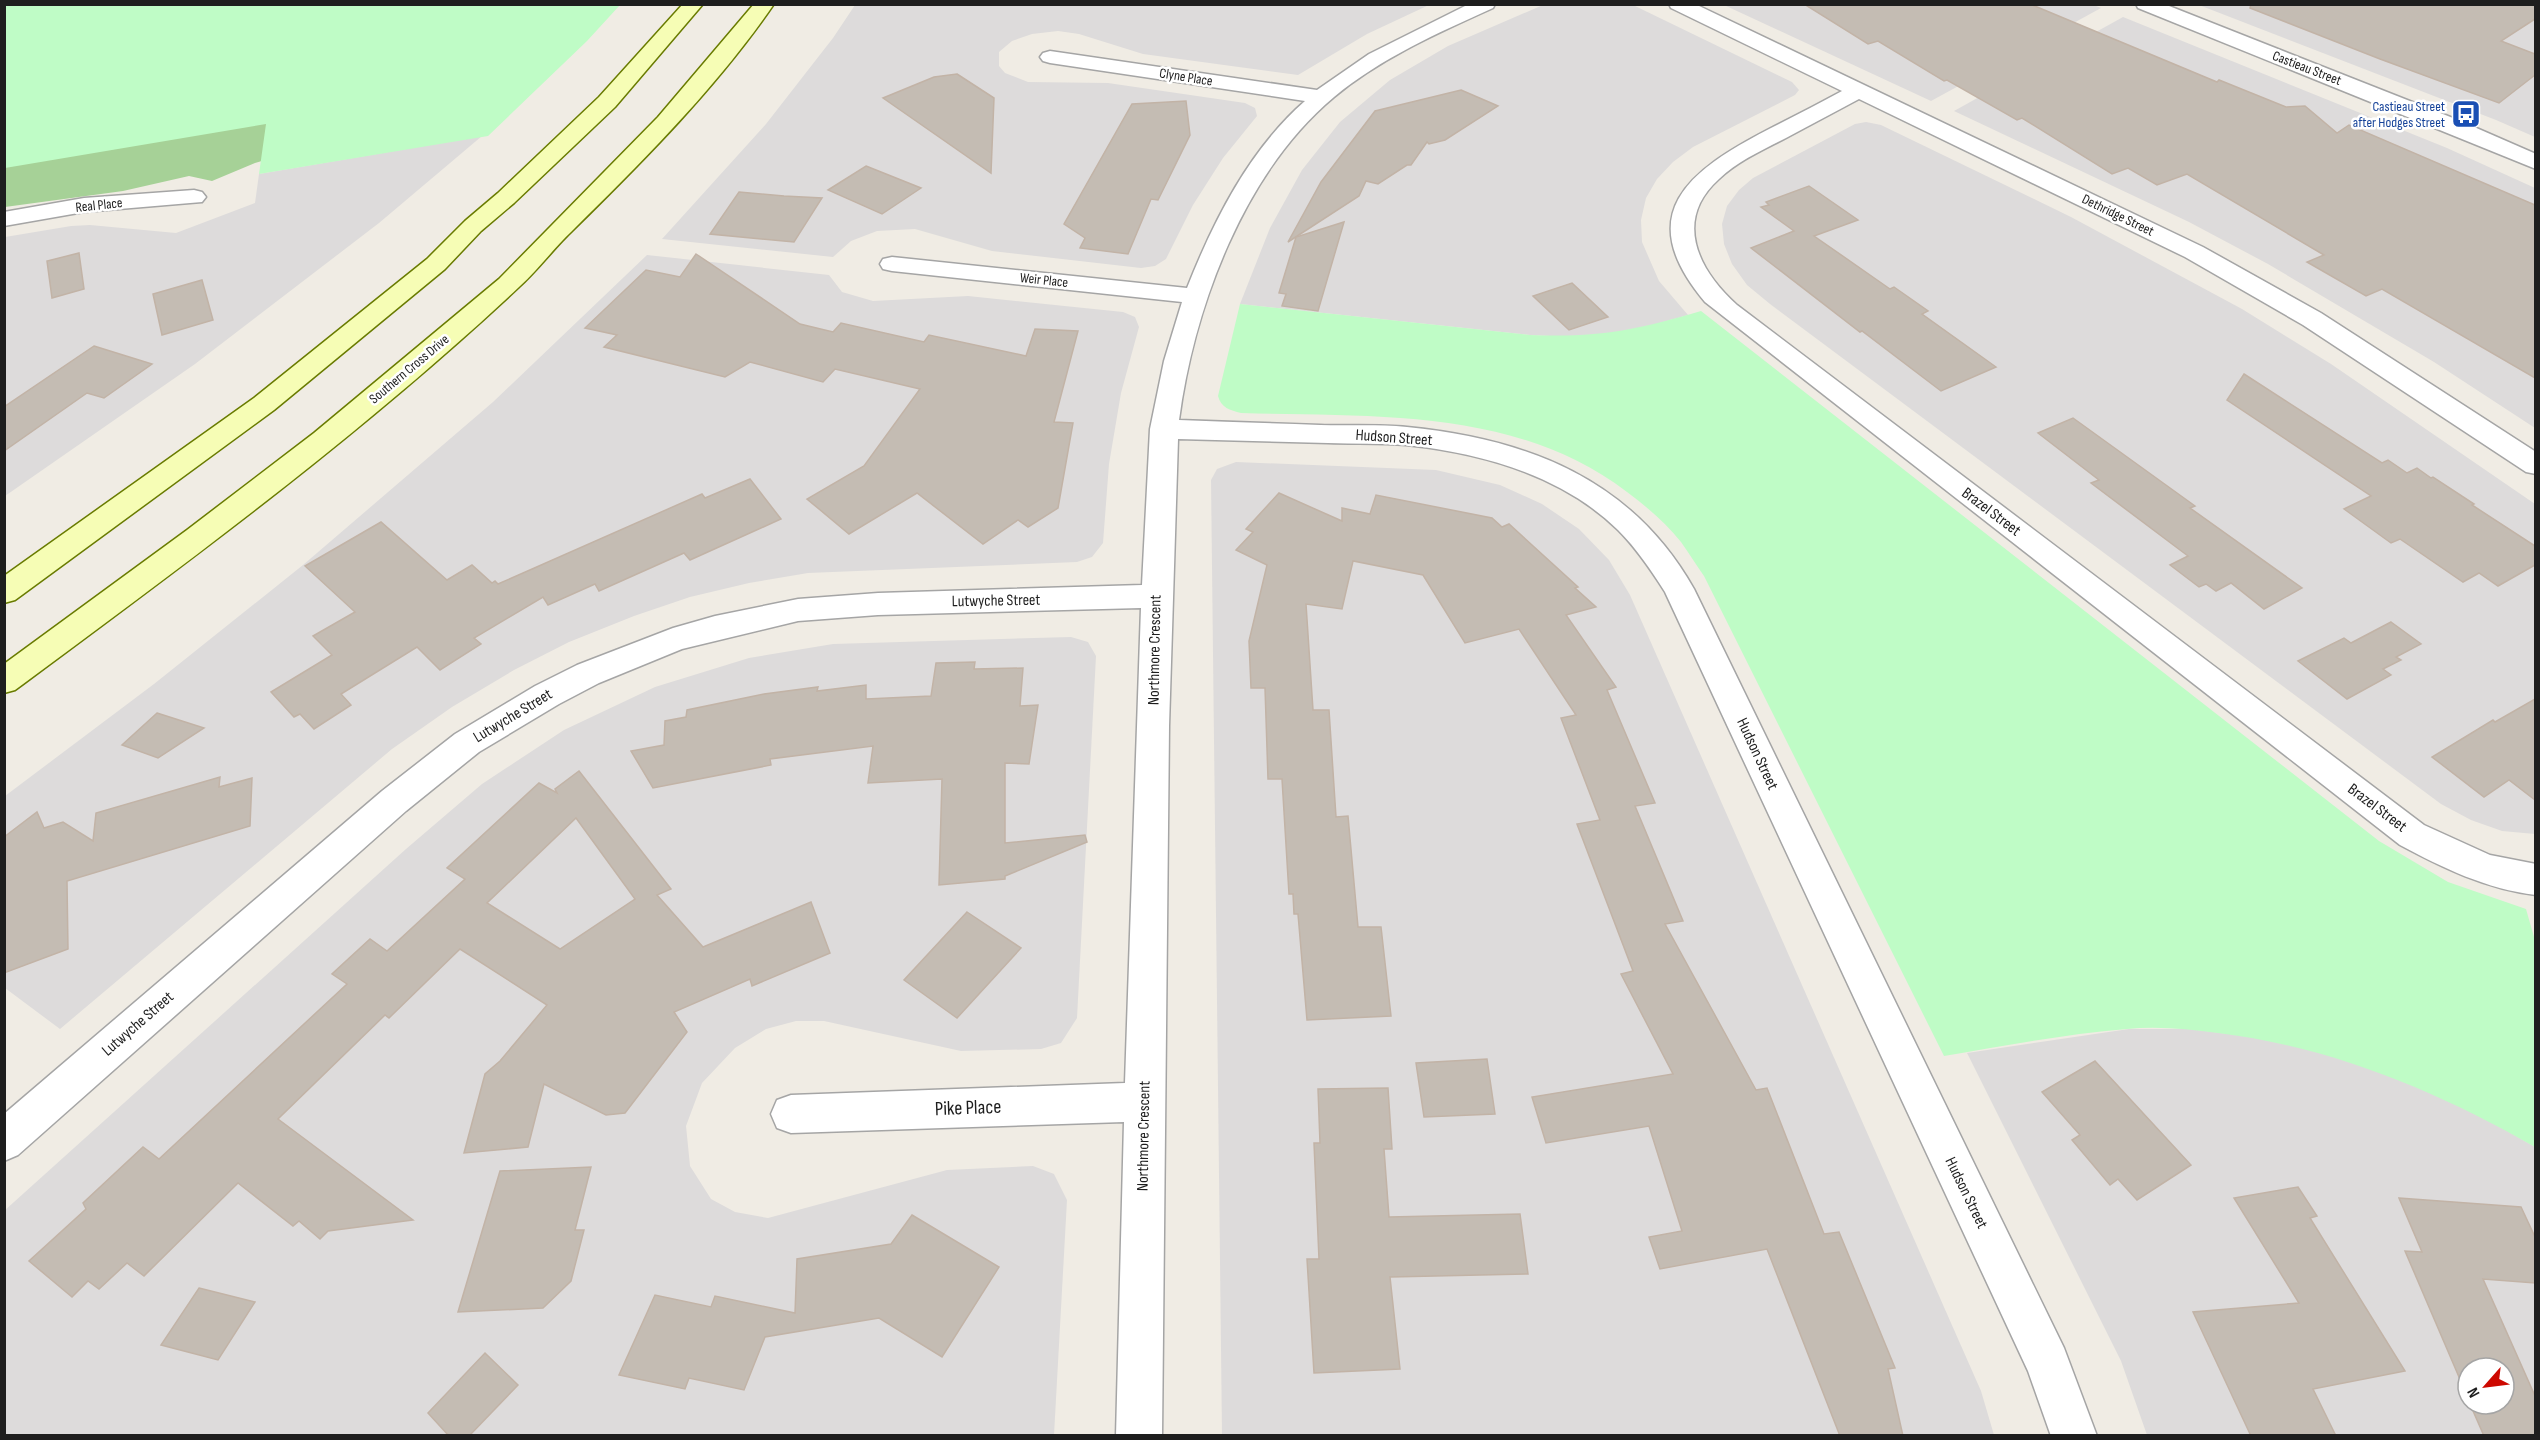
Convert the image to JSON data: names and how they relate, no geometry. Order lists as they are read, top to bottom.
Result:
{
  "streets": {
    "main road": ["Southern Cross Drive"],
    "street": [
      "Castieau Street",
      "Clyne Place",
      "Real Place",
      "Dethridge Street",
      "Weir Place",
      "Hudson Street",
      "Brazel Street",
      "Lutwyche Street",
      "Northmore Crescent",
      "Pike Place"
    ]
  },
  "crossings": [
    ["Clyne Place", "Northmore Crescent"],
    ["Dethridge Street", "Brazel Street"],
    ["Weir Place", "Northmore Crescent"],
    ["Hudson Street", "Northmore Crescent"],
    ["Lutwyche Street", "Northmore Crescent"],
    ["Northmore Crescent", "Pike Place"]
  ],
  "places": {
    "bus stop": ["Castieau Street after Hodges Street"]
  },
  "north": "bottom left"
}
